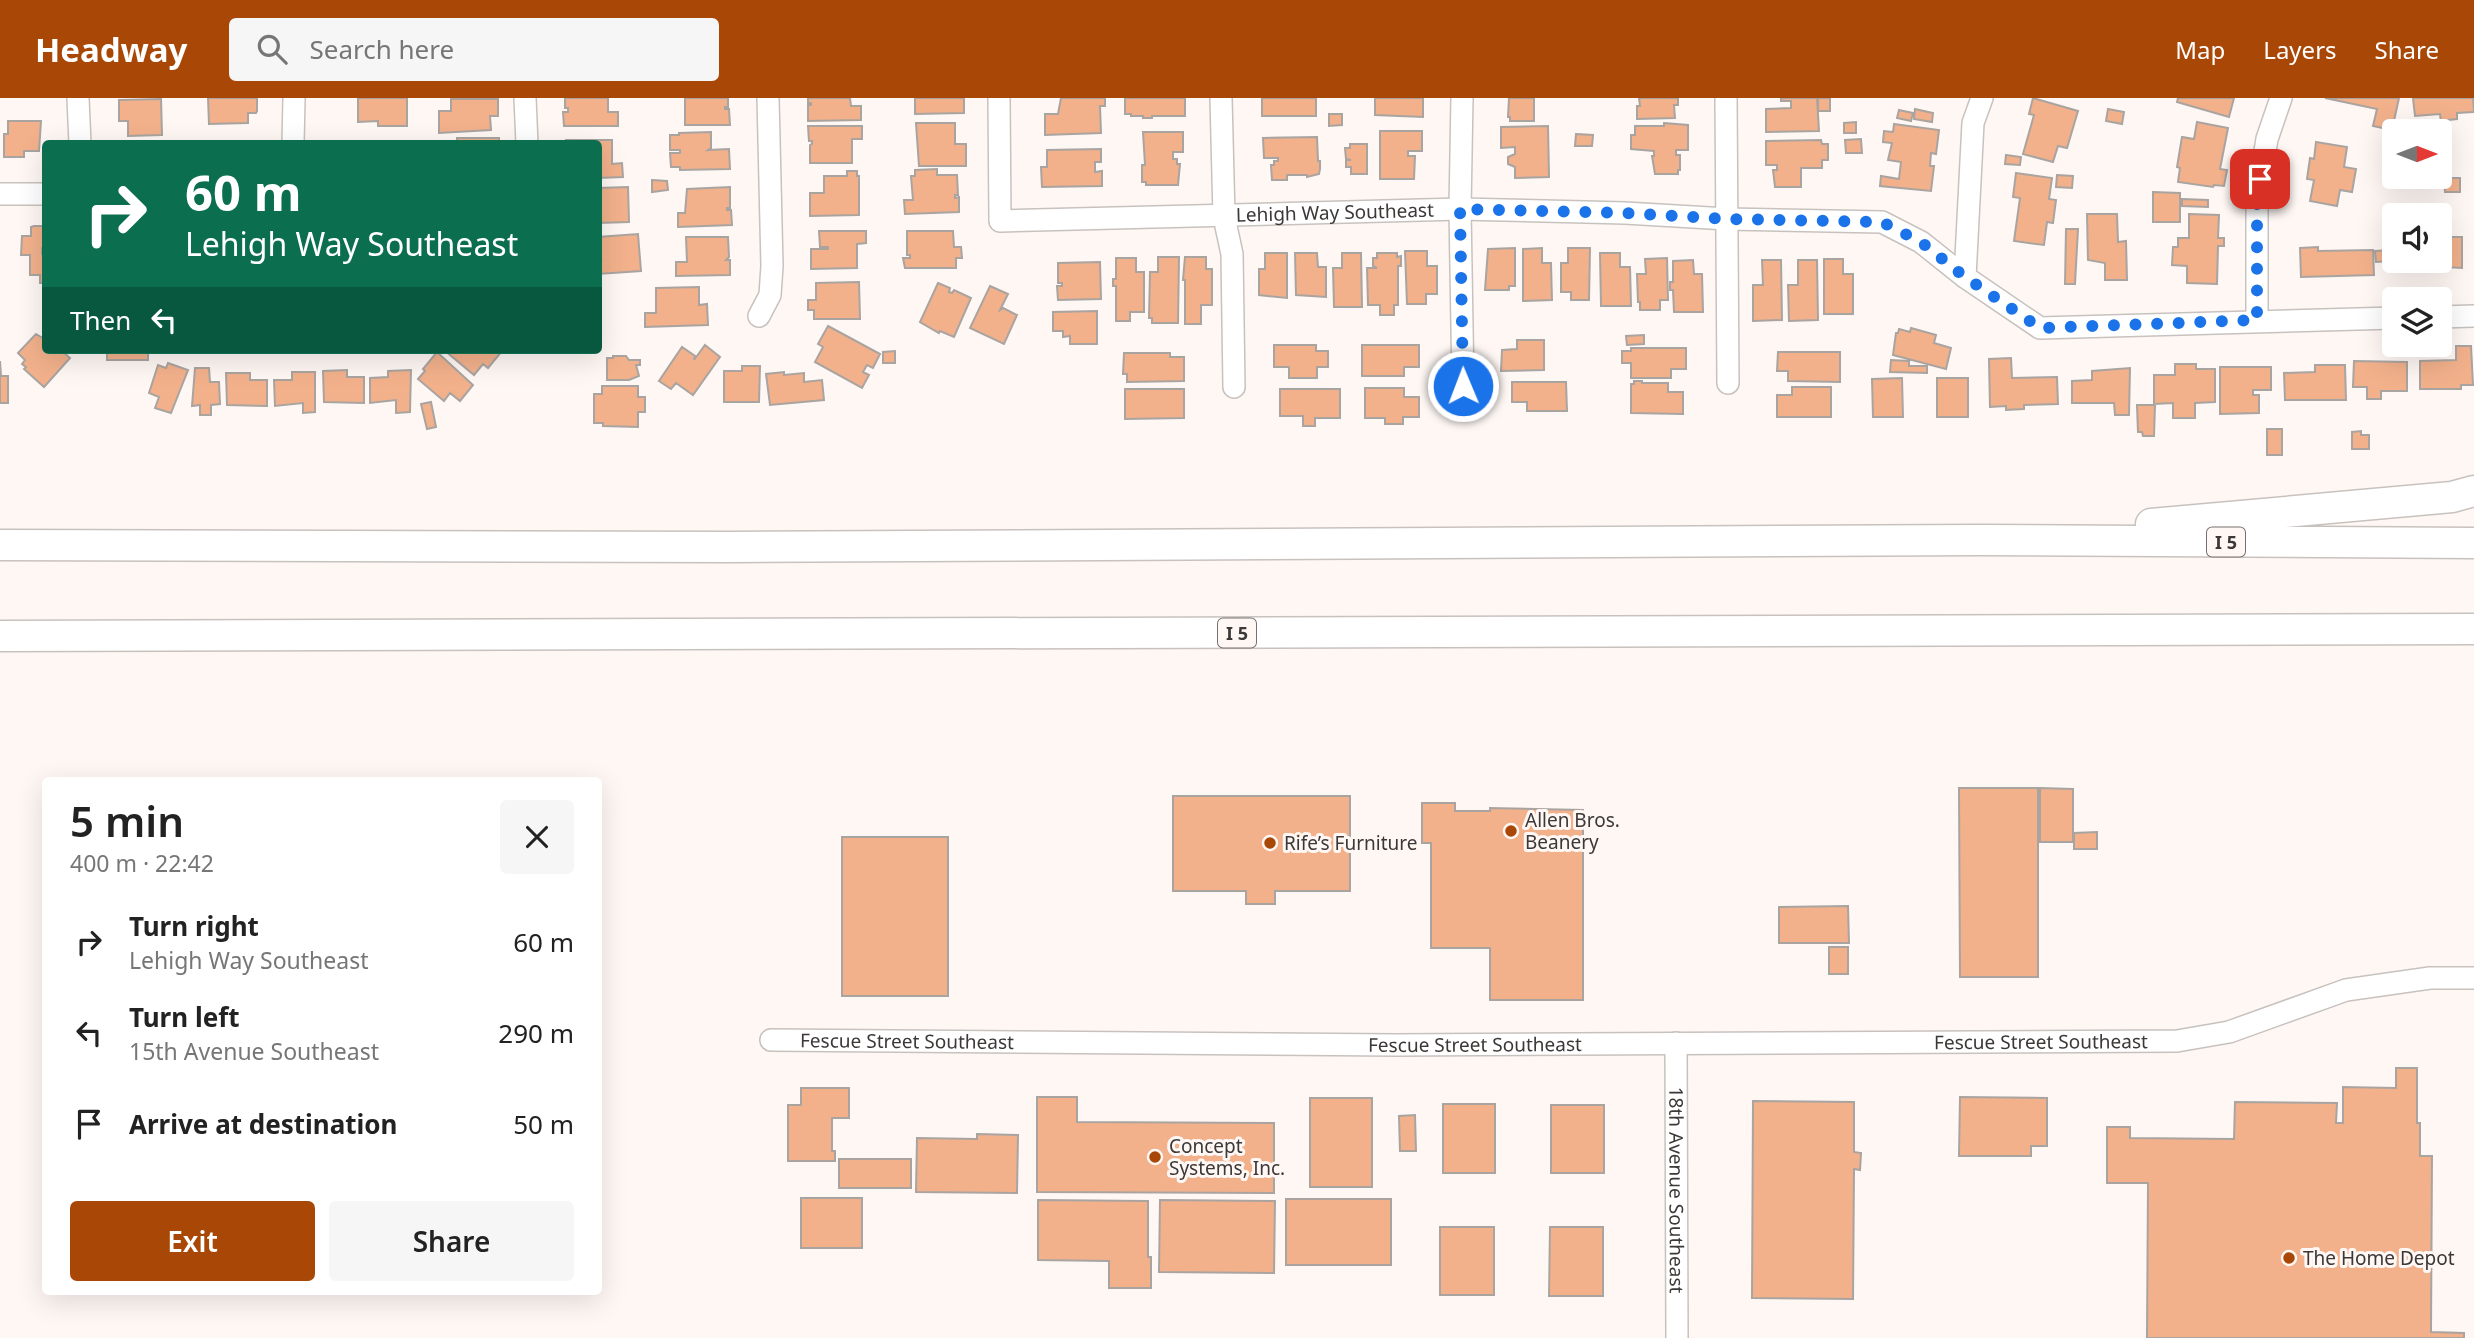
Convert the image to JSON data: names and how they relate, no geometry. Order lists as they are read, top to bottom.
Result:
{
  "streets": {
    "highway": ["I 5"],
    "street": ["Lehigh Way Southeast", "Fescue Street Southeast", "18th Avenue Southeast"]
  },
  "crossings": [
    ["Fescue Street Southeast", "18th Avenue Southeast"]
  ],
  "places": [
    "Allen Bros. Beanery",
    "Rife’s Furniture",
    "Concept Systems, Inc.",
    "The Home Depot"
  ],
  "north": "right",
  "page": {
    "header": "Headway",
    "search": "Search here",
    "nav": ["Map", "Layers", "Share"],
    "turn": ["60 m", "Lehigh Way Southeast"],
    "then": "Then",
    "heading": ["5 min", "400 m · 22:42"],
    "list": [
      {
        "name": "Turn right",
        "note": "Lehigh Way Southeast",
        "value": "60 m"
      },
      {
        "name": "Turn left",
        "note": "15th Avenue Southeast",
        "value": "290 m"
      },
      {
        "name": "Arrive at destination",
        "value": "50 m"
      }
    ],
    "buttons": ["Exit", "Share"]
  }
}
